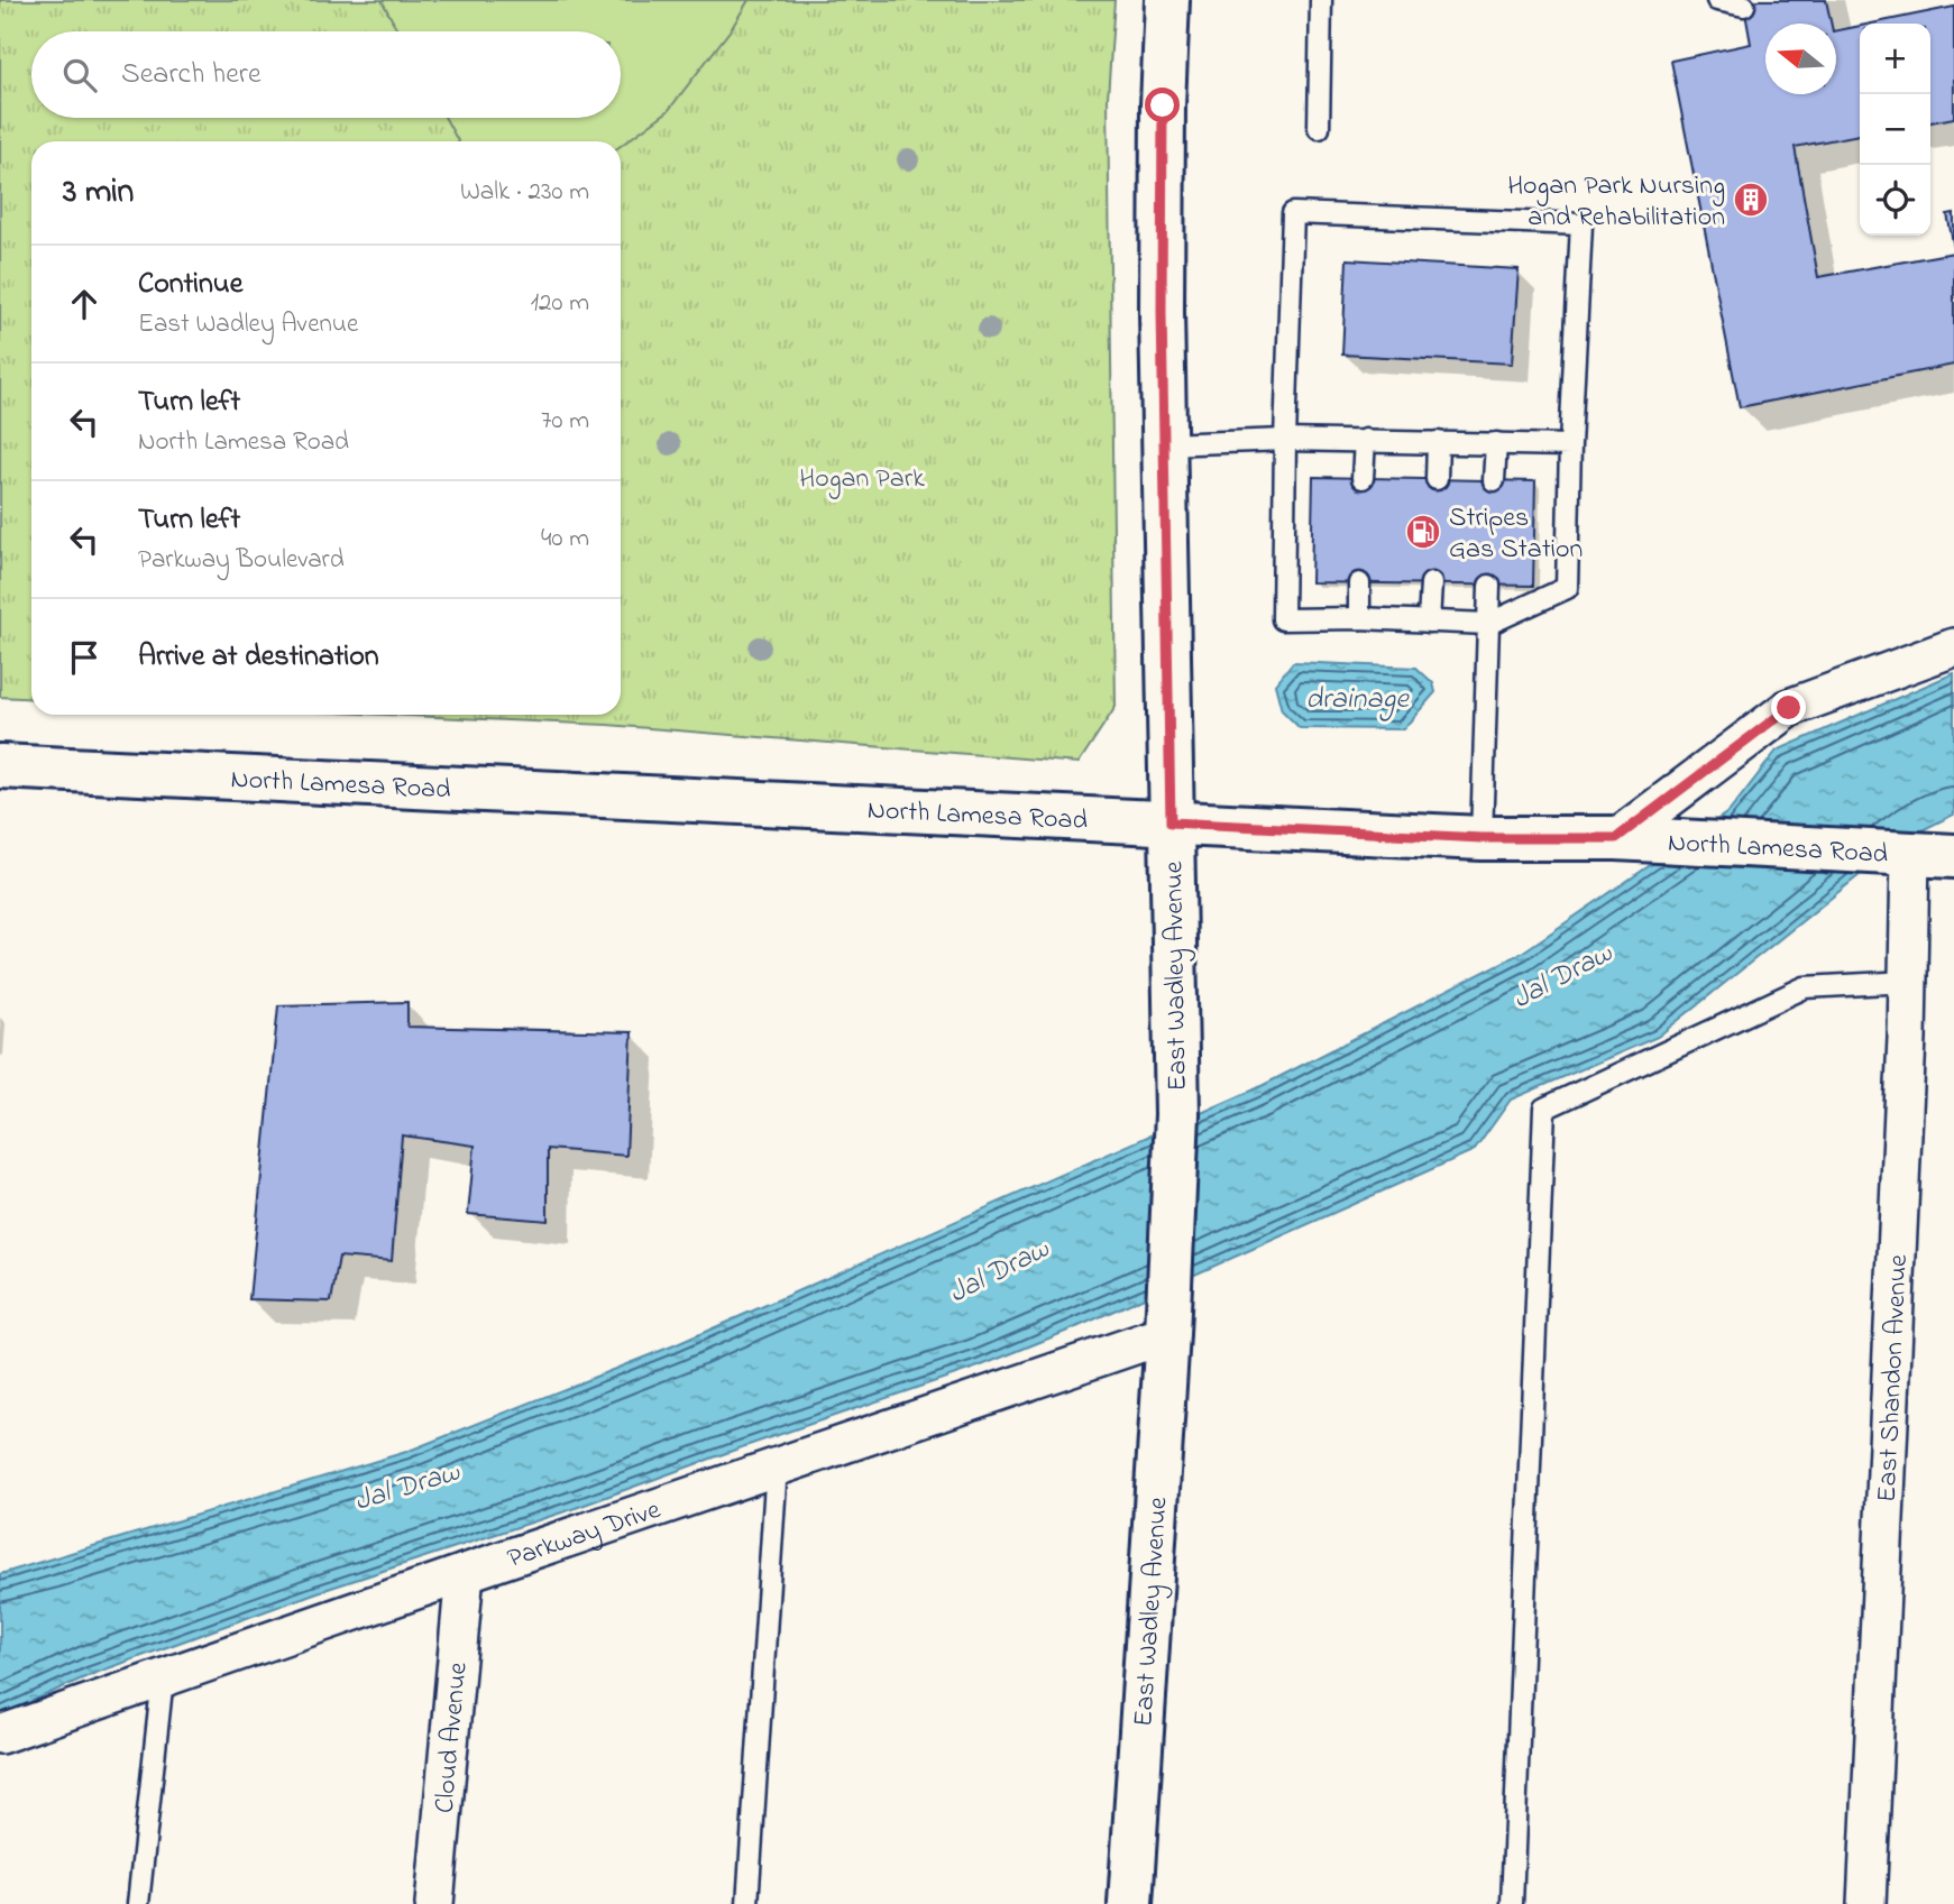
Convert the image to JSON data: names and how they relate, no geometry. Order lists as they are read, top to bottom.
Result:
{
  "streets": {
    "main road": ["North Lamesa Road", "East Wadley Avenue"],
    "street": ["East Shandon Avenue", "Parkway Drive", "Cloud Avenue"]
  },
  "crossings": [
    ["North Lamesa Road", "East Wadley Avenue"],
    ["North Lamesa Road", "East Shandon Avenue"],
    ["East Wadley Avenue", "Parkway Drive"],
    ["Parkway Drive", "Cloud Avenue"]
  ],
  "water": ["drainage", "Jal Draw"],
  "parks": ["Hogan Park"],
  "places": {
    "building": ["Hogan Park Nursing and Rehabilitation"],
    "fuel station": ["Stripes Gas Station"]
  },
  "north": "left",
  "page": {
    "map_buttons": ["+", "−"],
    "search": "Search here",
    "heading": ["3 min", "Walk · 230 m"],
    "list": [
      ["Continue", "East Wadley Avenue", "120 m"],
      ["Turn left", "North Lamesa Road", "70 m"],
      ["Turn left", "Parkway Boulevard", "40 m"],
      "Arrive at destination"
    ]
  }
}
